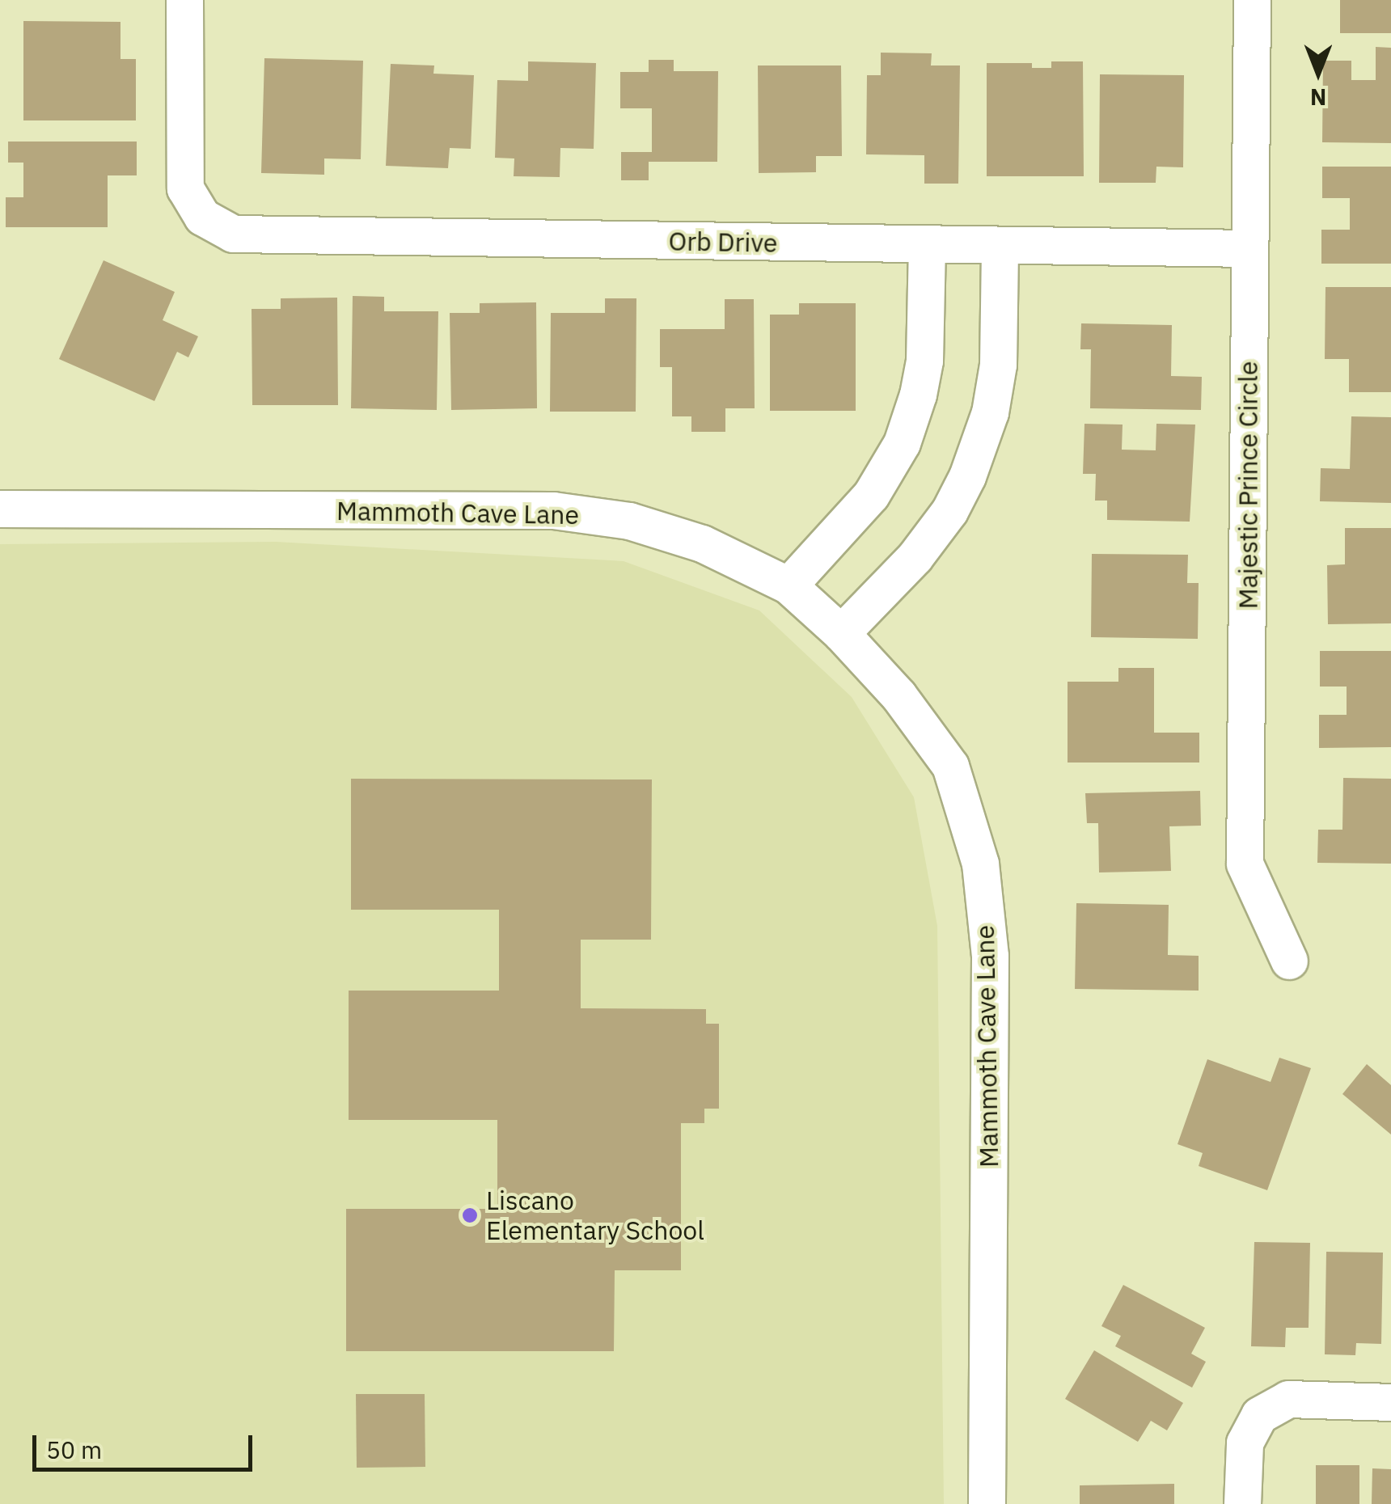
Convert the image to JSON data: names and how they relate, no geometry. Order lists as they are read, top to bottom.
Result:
{
  "streets": {
    "street": ["Orb Drive", "Majestic Prince Circle", "Mammoth Cave Lane"]
  },
  "crossings": [
    ["Orb Drive", "Majestic Prince Circle"]
  ],
  "places": ["Liscano Elementary School"],
  "scale_bar": "50 m",
  "north": "bottom"
}
